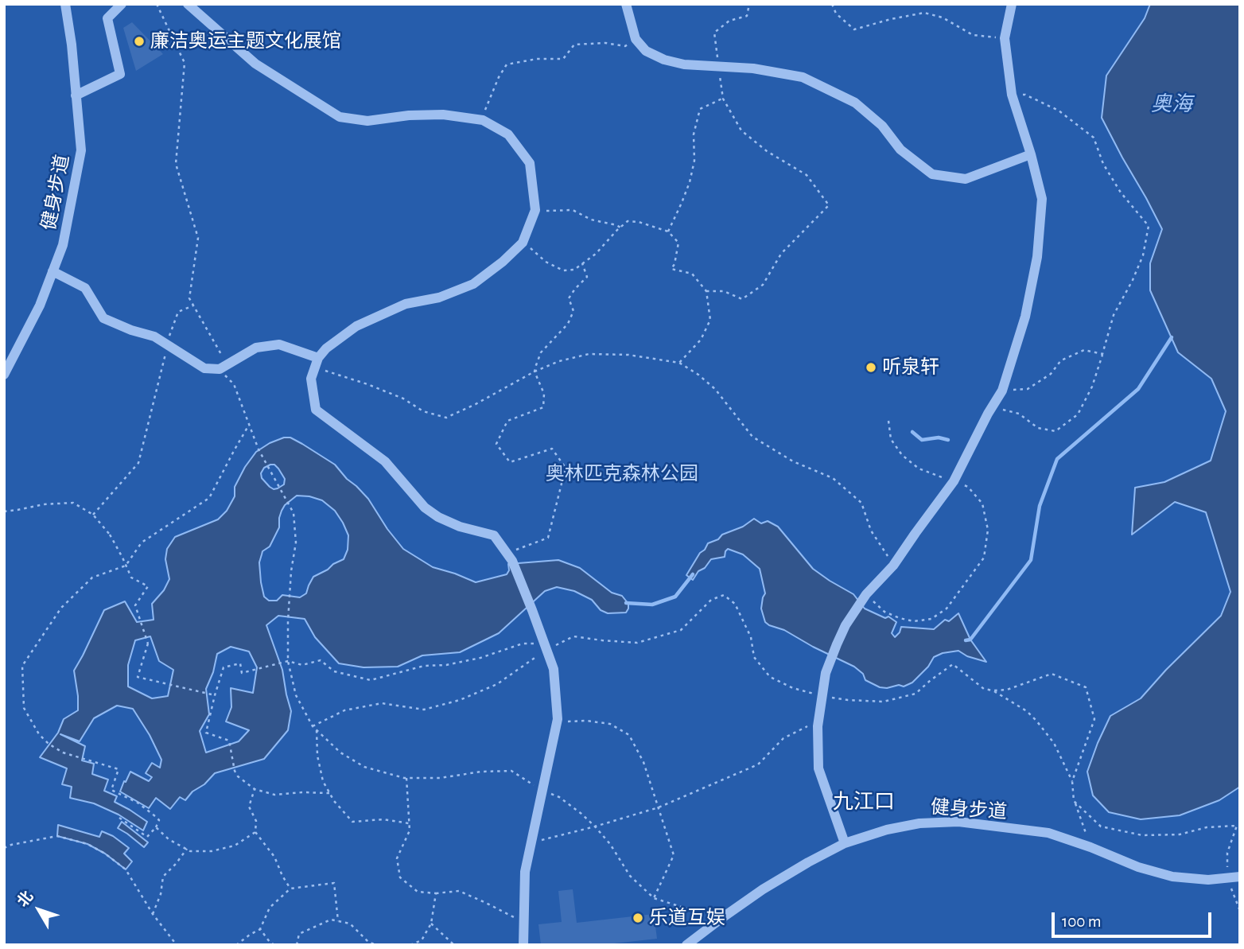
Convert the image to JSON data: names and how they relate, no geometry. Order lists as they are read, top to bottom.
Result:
{
  "streets": {
    "street": ["健身步道"]
  },
  "districts": ["九江口"],
  "water": ["奥海"],
  "parks": ["奥林匹克森林公园"],
  "places": ["廉洁奥运主题文化展馆", "听泉轩", "乐道互娱"],
  "scale_bar": "100 m",
  "north": "top left"
}
